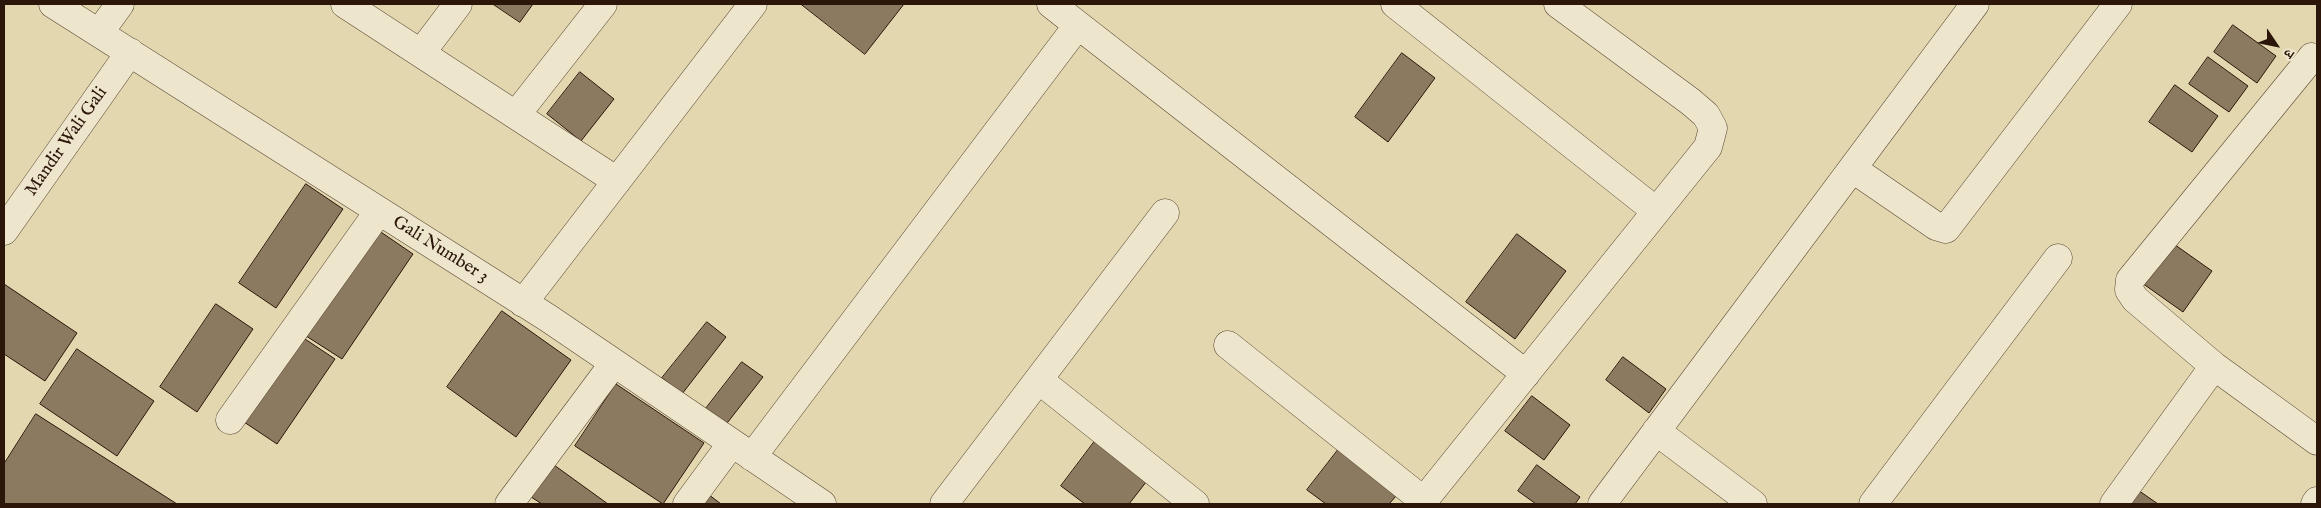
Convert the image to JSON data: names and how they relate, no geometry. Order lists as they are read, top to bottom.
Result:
{
  "streets": {
    "street": ["Mandir Wali Gali", "Gali Number 3"]
  },
  "crossings": [
    ["Mandir Wali Gali", "Gali Number 3"]
  ],
  "north": "bottom right"
}
